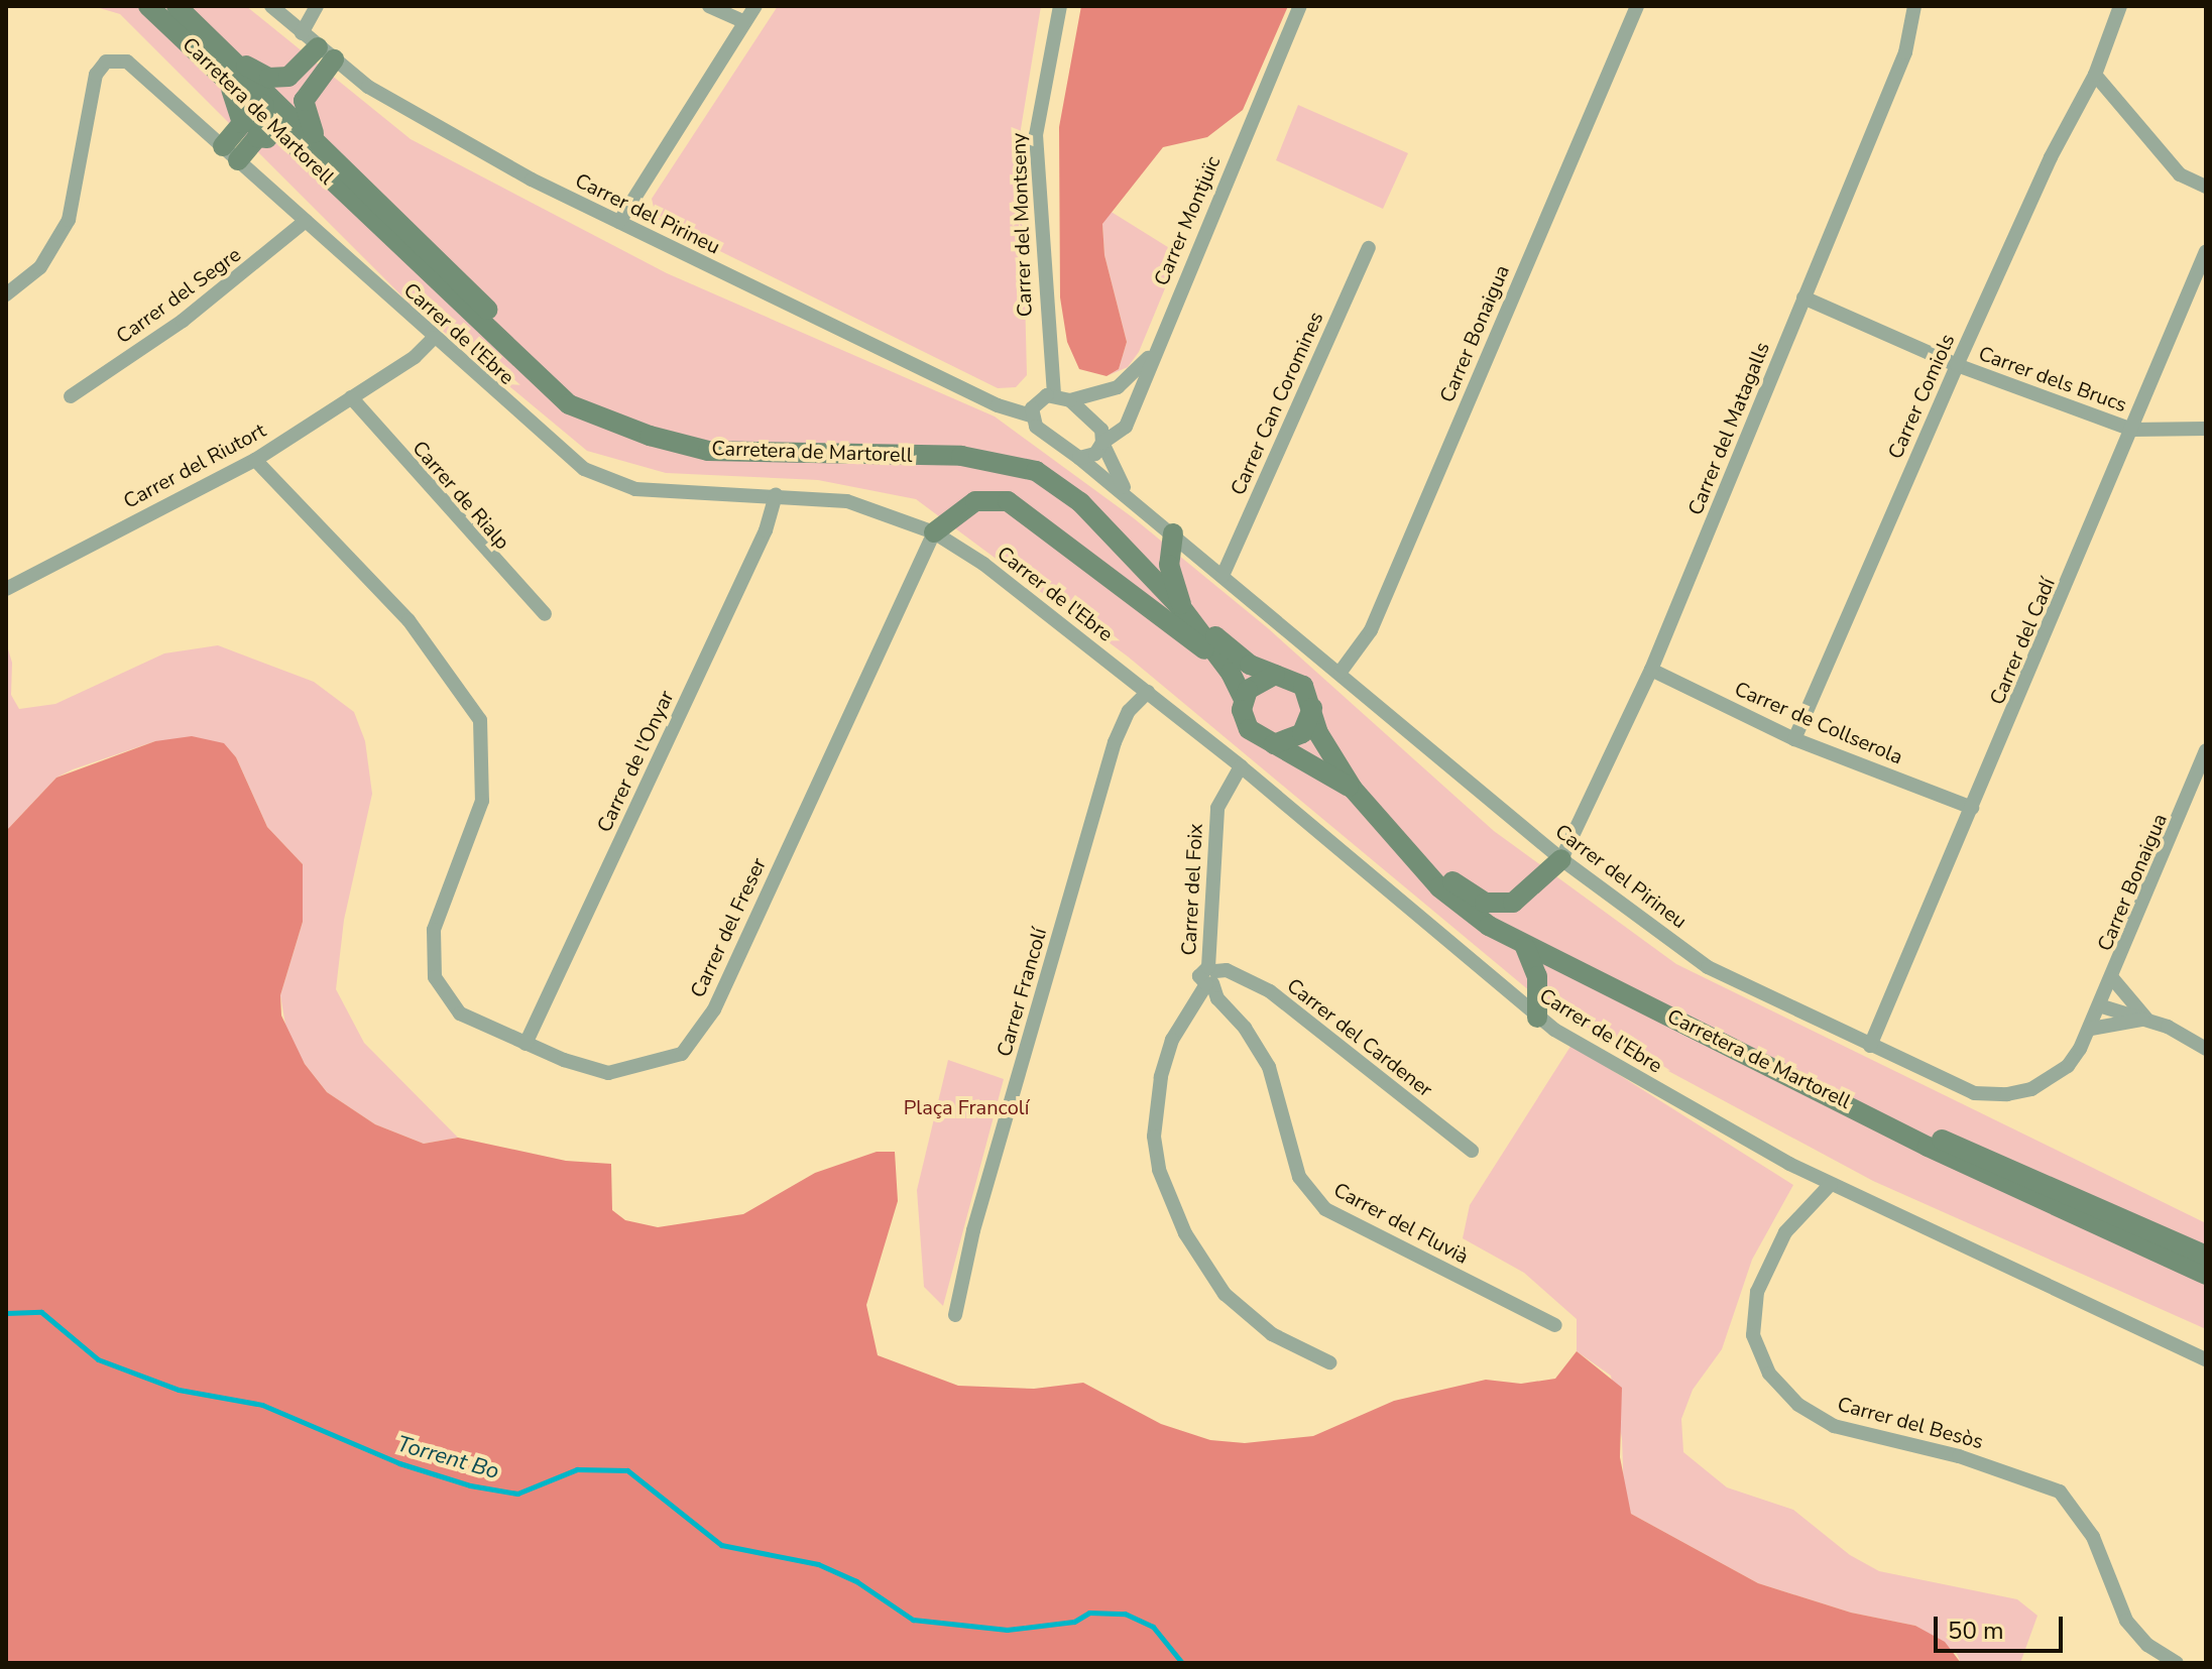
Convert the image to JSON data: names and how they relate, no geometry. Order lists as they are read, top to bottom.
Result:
{
  "streets": {
    "main road": ["Carretera de Martorell"],
    "street": [
      "Carrer del Pirineu",
      "Carrer Montjuïc",
      "Carrer del Montseny",
      "Carrer del Segre",
      "Carrer de l'Ebre",
      "Carrer Bonaigua",
      "Carrer dels Brucs",
      "Carrer Comiols",
      "Carrer Can Coromines",
      "Carrer del Matagalls",
      "Carrer del Riutort",
      "Carrer de Rialp",
      "Carrer del Cadí",
      "Carrer de Collserola",
      "Carrer de l'Onyar",
      "Carrer del Foix",
      "Carrer del Freser",
      "Carrer Francolí",
      "Carrer del Cardener",
      "Carrer del Fluvià",
      "Carrer del Besòs"
    ]
  },
  "crossings": [
    ["Carrer del Pirineu", "Carrer Montjuïc"],
    ["Carrer del Pirineu", "Carrer del Montseny"],
    ["Carrer del Pirineu", "Carrer Bonaigua"],
    ["Carrer del Pirineu", "Carrer Can Coromines"],
    ["Carrer del Pirineu", "Carrer del Matagalls"],
    ["Carrer del Pirineu", "Carrer del Cadí"],
    ["Carrer del Segre", "Carrer de l'Ebre"],
    ["Carrer de l'Ebre", "Carrer del Riutort"],
    ["Carrer de l'Ebre", "Carrer de l'Onyar"],
    ["Carrer de l'Ebre", "Carrer del Foix"],
    ["Carrer de l'Ebre", "Carrer del Freser"],
    ["Carrer de l'Ebre", "Carrer Francolí"],
    ["Carrer de l'Ebre", "Carrer del Besòs"],
    ["Carrer dels Brucs", "Carrer Comiols"],
    ["Carrer dels Brucs", "Carrer del Matagalls"],
    ["Carrer dels Brucs", "Carrer del Cadí"],
    ["Carrer Comiols", "Carrer de Collserola"],
    ["Carrer del Matagalls", "Carrer de Collserola"],
    ["Carrer del Riutort", "Carrer de Rialp"],
    ["Carrer del Riutort", "Carrer del Freser"],
    ["Carrer del Cadí", "Carrer de Collserola"],
    ["Carrer de l'Onyar", "Carrer del Freser"],
    ["Carrer del Foix", "Carrer del Cardener"],
    ["Carrer del Foix", "Carrer del Fluvià"],
    ["Carrer del Cardener", "Carrer del Fluvià"]
  ],
  "water": ["Torrent Bo"],
  "parks": ["Plaça Francolí"],
  "scale_bar": "50 m"
}
